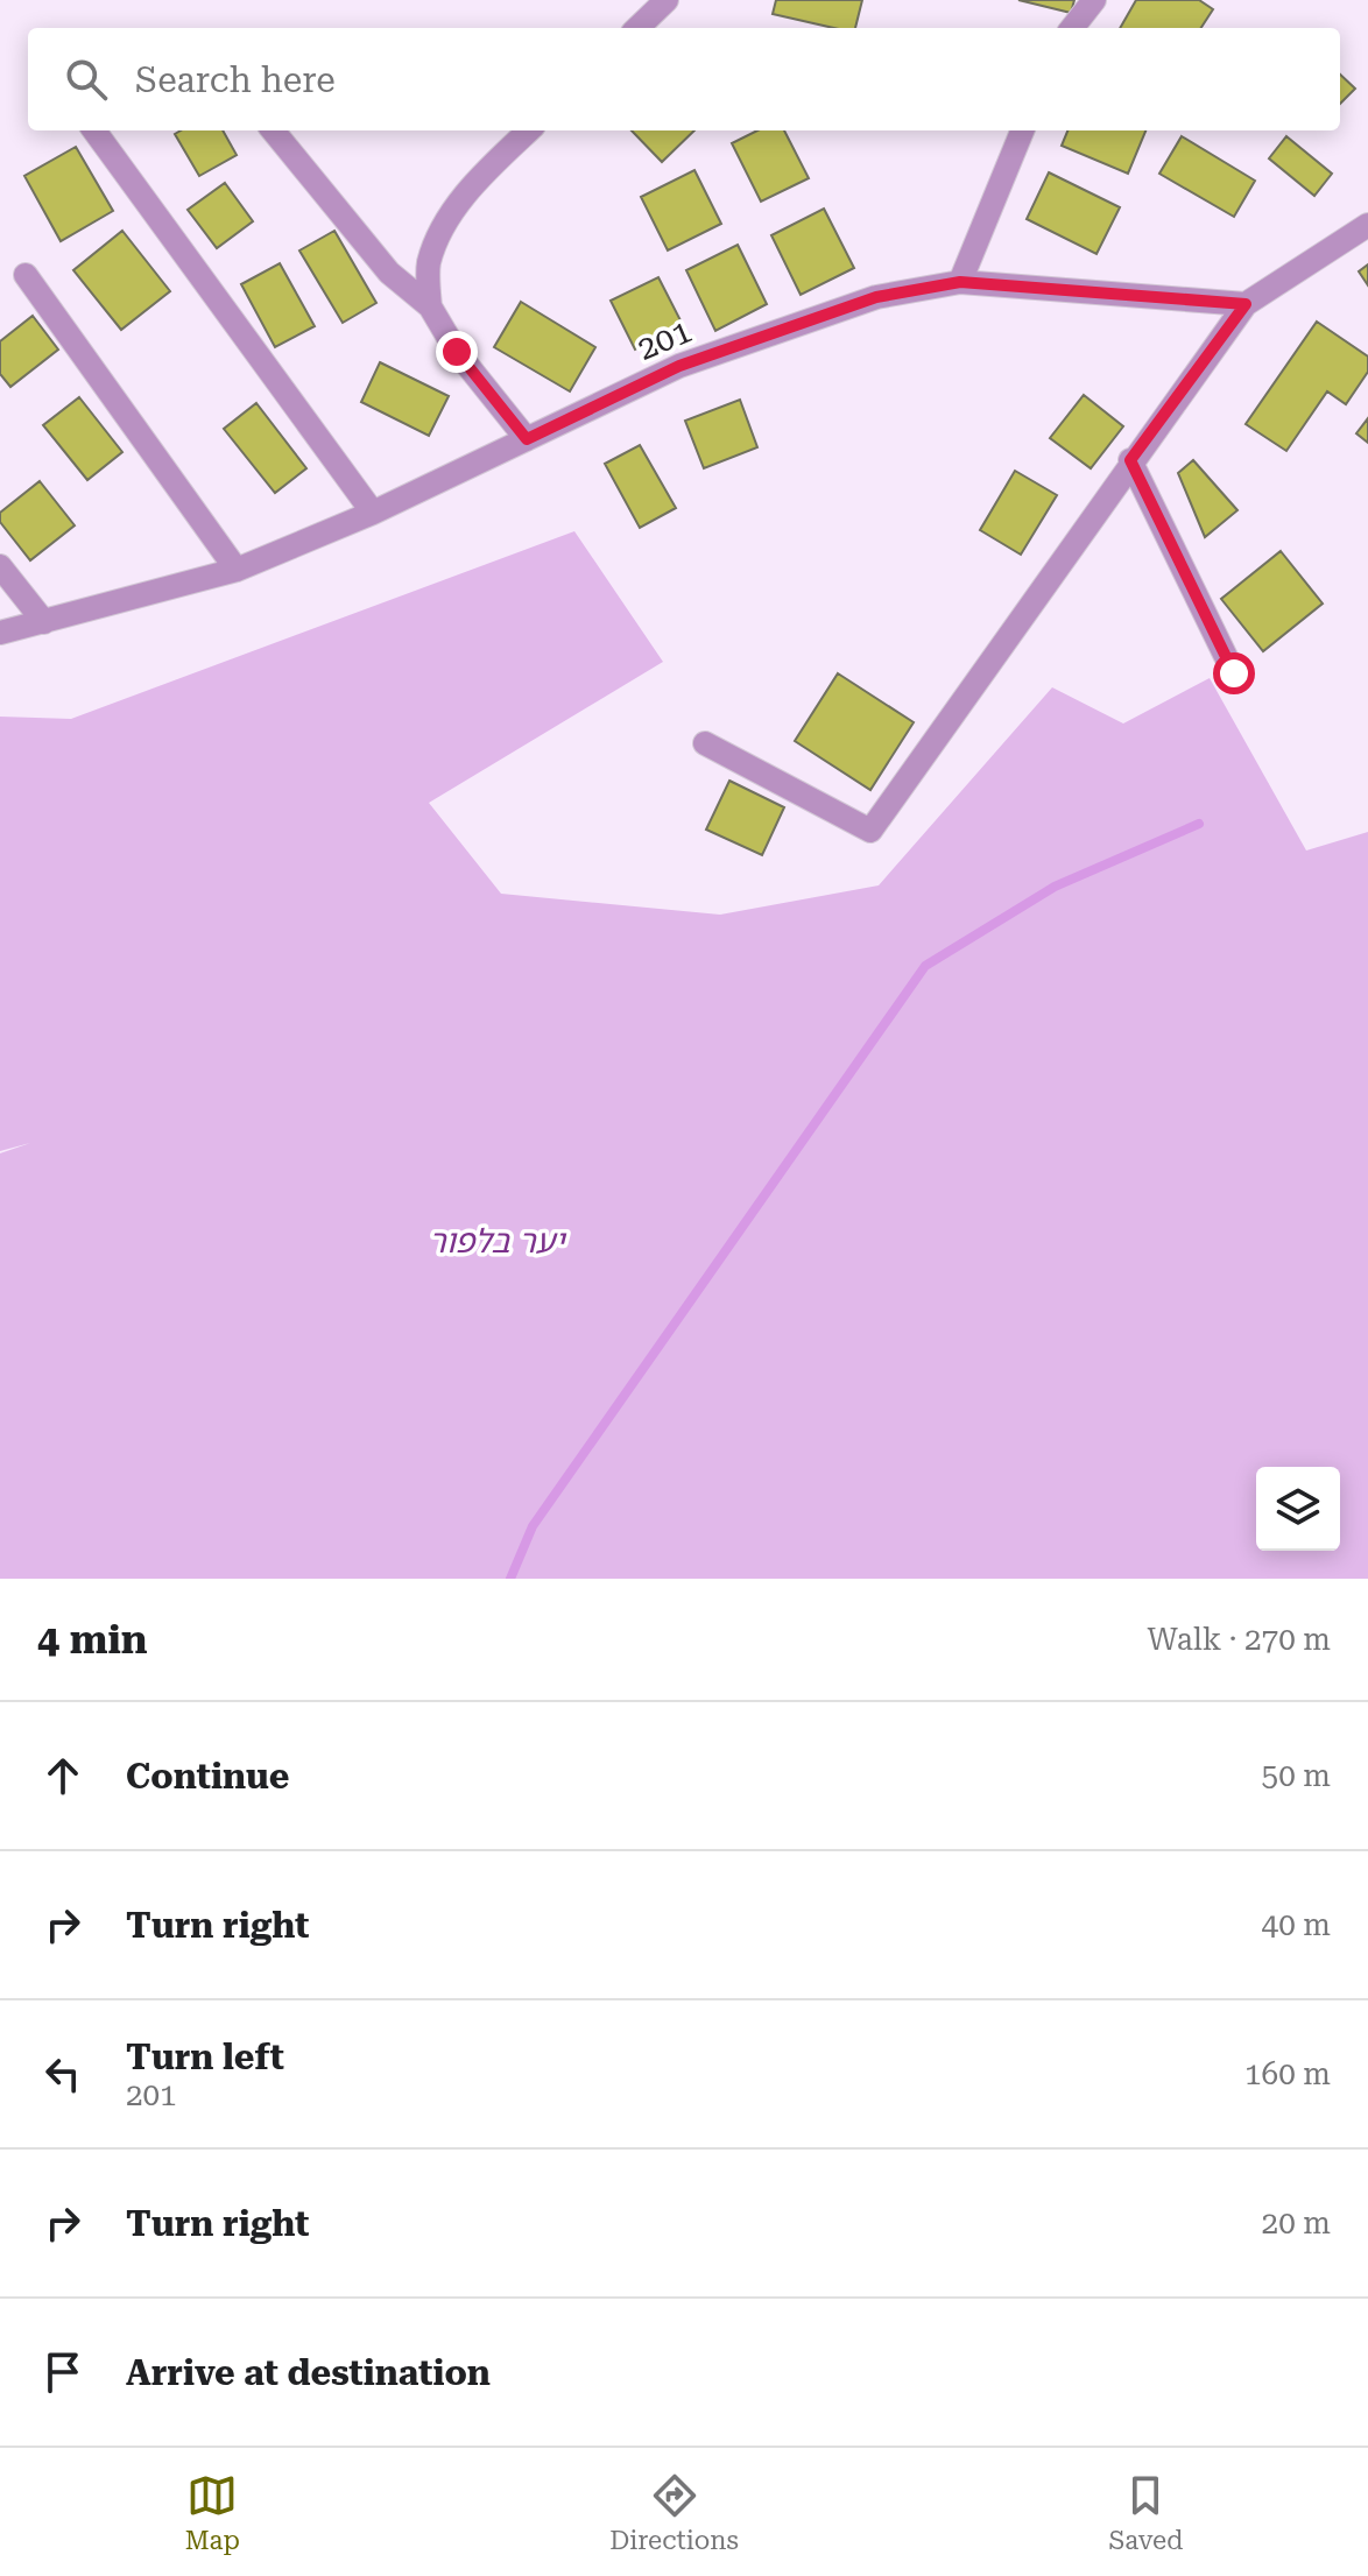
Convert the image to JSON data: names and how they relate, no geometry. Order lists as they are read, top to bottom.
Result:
{
  "streets": {
    "street": ["201"]
  },
  "parks": ["יער בלפור"],
  "page": {
    "search": "Search here",
    "heading": ["4 min", "Walk · 270 m"],
    "list": [
      ["Continue", "50 m"],
      ["Turn right", "40 m"],
      ["Turn left", "201", "160 m"],
      ["Turn right", "20 m"],
      "Arrive at destination"
    ],
    "nav": ["Map", "Directions", "Saved"]
  }
}
